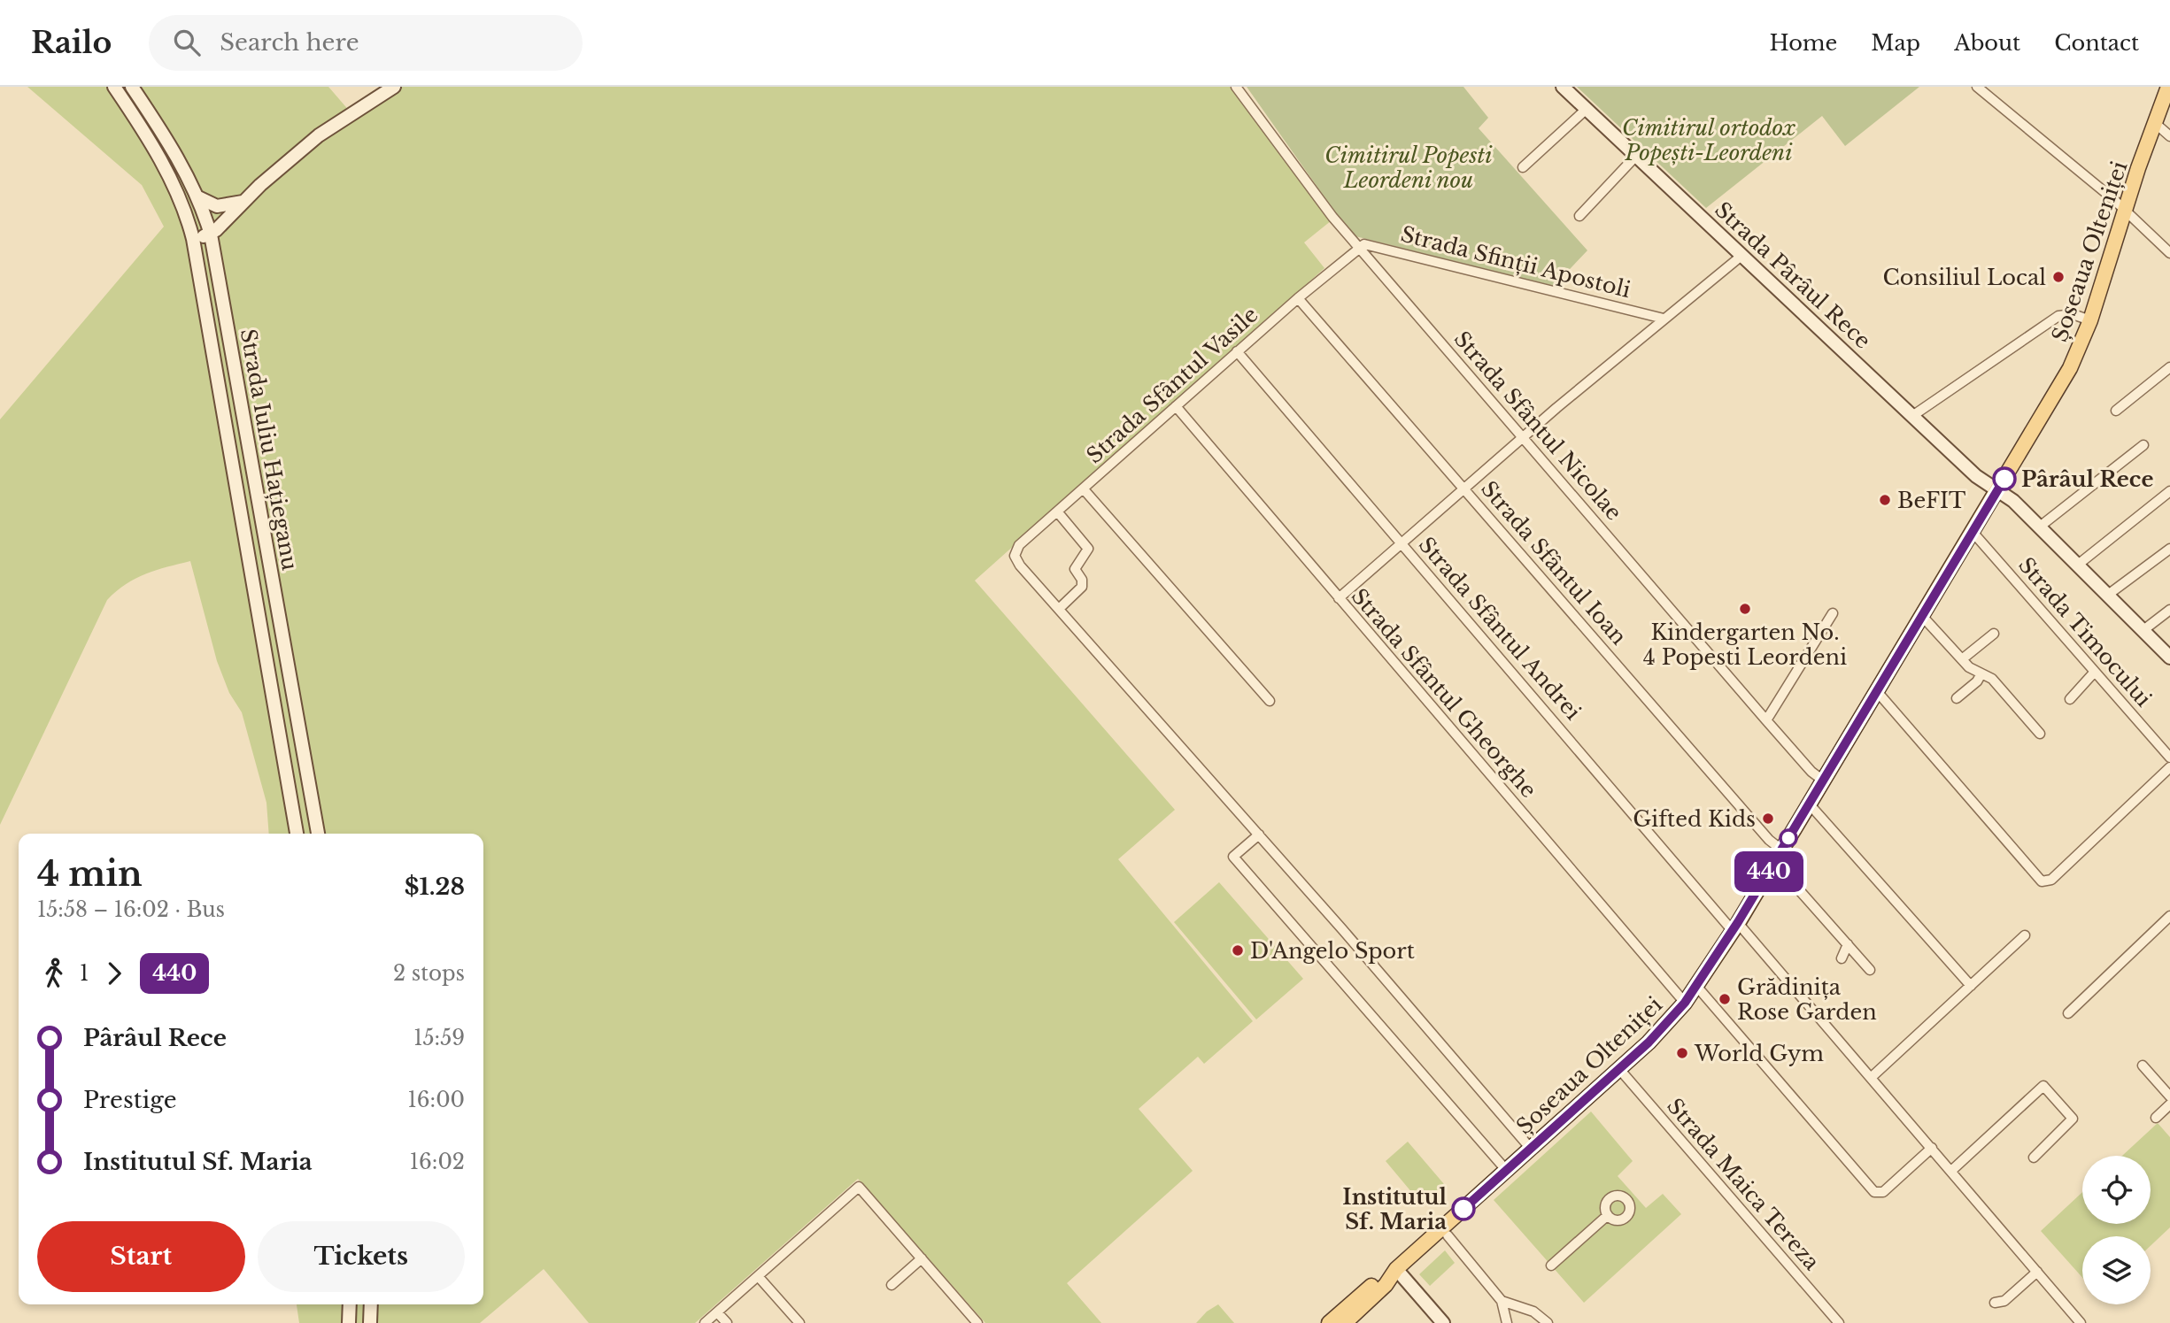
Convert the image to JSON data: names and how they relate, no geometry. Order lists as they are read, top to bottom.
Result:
{
  "streets": {
    "main road": ["Șoseaua Olteniței", "Strada Pârâul Rece", "Strada Iuliu Hațieganu"],
    "street": [
      "Strada Sfinții Apostoli",
      "Strada Sfântul Vasile",
      "Strada Sfântul Nicolae",
      "Strada Sfântul Ioan",
      "Strada Sfântul Andrei",
      "Strada Timocului",
      "Strada Sfântul Gheorghe",
      "Strada Maica Tereza"
    ]
  },
  "crossings": [
    ["Șoseaua Olteniței", "Strada Pârâul Rece"],
    ["Șoseaua Olteniței", "Strada Sfântul Nicolae"],
    ["Șoseaua Olteniței", "Strada Sfântul Ioan"],
    ["Șoseaua Olteniței", "Strada Sfântul Andrei"],
    ["Șoseaua Olteniței", "Strada Timocului"],
    ["Șoseaua Olteniței", "Strada Sfântul Gheorghe"],
    ["Șoseaua Olteniței", "Strada Maica Tereza"],
    ["Strada Sfinții Apostoli", "Strada Sfântul Vasile"],
    ["Strada Sfinții Apostoli", "Strada Sfântul Nicolae"],
    ["Strada Sfântul Vasile", "Strada Sfântul Nicolae"],
    ["Strada Sfântul Vasile", "Strada Sfântul Ioan"],
    ["Strada Sfântul Vasile", "Strada Sfântul Andrei"],
    ["Strada Sfântul Vasile", "Strada Sfântul Gheorghe"]
  ],
  "parks": ["Cimitirul ortodox Popești-Leordeni", "Cimitirul Popesti Leordeni nou"],
  "places": [
    "Consiliul Local",
    "Pârâul Rece",
    "BeFIT",
    "Kindergarten No. 4 Popesti Leordeni",
    "Gifted Kids",
    "D'Angelo Sport",
    "Grădinița Rose Garden",
    "World Gym",
    "Institutul Sf. Maria"
  ],
  "lines": ["bus line 440"],
  "page": {
    "header": "Railo",
    "search": "Search here",
    "nav": [
      "Home",
      "Map",
      "About",
      "Contact"
    ],
    "on_map": "440",
    "heading": ["4 min", "15:58 – 16:02 · Bus", "$1.28"],
    "legs": ["1", "440", "2 stops"],
    "list": [
      {
        "name": "Pârâul Rece",
        "value": "15:59"
      },
      {
        "name": "Prestige",
        "value": "16:00"
      },
      {
        "name": "Institutul Sf. Maria",
        "value": "16:02"
      }
    ],
    "buttons": ["Start", "Tickets"]
  }
}
